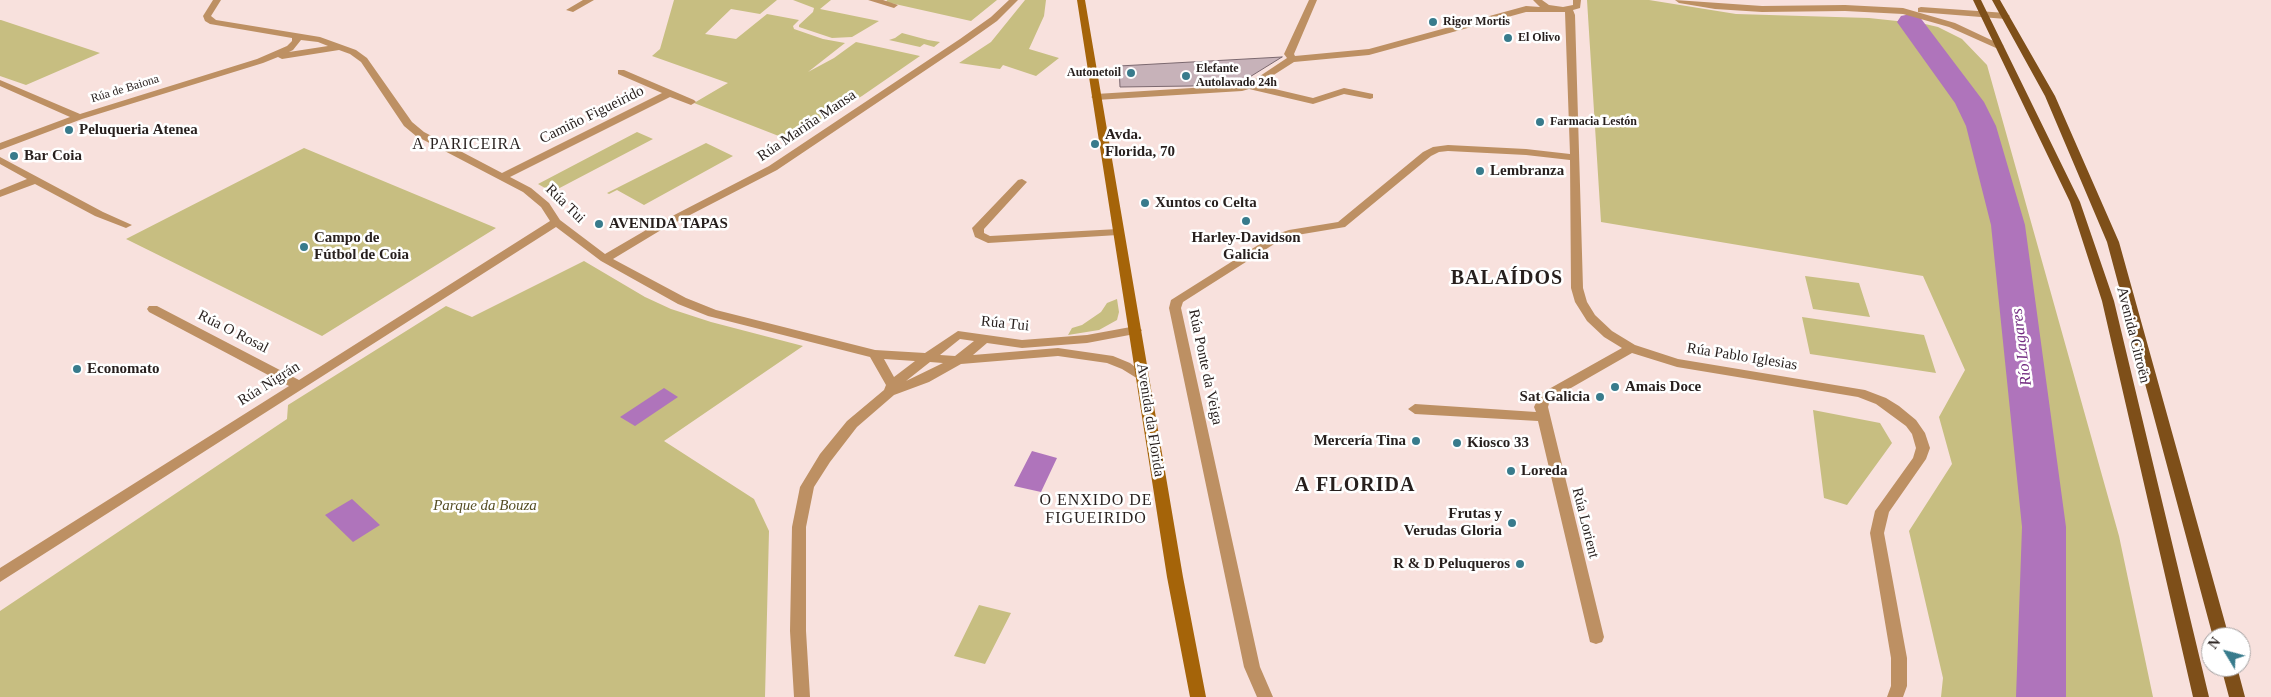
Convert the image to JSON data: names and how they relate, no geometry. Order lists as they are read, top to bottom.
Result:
{
  "streets": {
    "main road": ["Avenida Citroën", "Avenida da Florida"],
    "street": [
      "Rúa de Baiona",
      "Camiño Figueirido",
      "Rúa Mariña Mansa",
      "Rúa Tui",
      "Rúa O Rosal",
      "Rúa Pablo Iglesias",
      "Rúa Ponte da Veiga",
      "Rúa Nigrán",
      "Rúa Lorient"
    ]
  },
  "crossings": [
    ["Rúa de Baiona", "Rúa Tui"],
    ["Camiño Figueirido", "Rúa Tui"],
    ["Rúa Mariña Mansa", "Rúa Tui"],
    ["Rúa Tui", "Rúa Nigrán"],
    ["Rúa Tui", "Avenida da Florida"],
    ["Rúa O Rosal", "Rúa Nigrán"],
    ["Rúa Pablo Iglesias", "Rúa Ponte da Veiga"]
  ],
  "districts": [
    "A PARICEIRA",
    "BALAÍDOS",
    "A FLORIDA",
    "O ENXIDO DE FIGUEIRIDO"
  ],
  "water": ["Río Lagares"],
  "parks": ["Parque da Bouza"],
  "places": [
    "Rigor Mortis",
    "El Olivo",
    "Autonetoil",
    "Elefante Autolavado 24h",
    "Farmacia Lestón",
    "Peluqueria Atenea",
    "Avda. Florida, 70",
    "Bar Coia",
    "Lembranza",
    "Xuntos co Celta",
    "Harley-Davidson Galicia",
    "AVENIDA TAPAS",
    "Campo de Fútbol de Coia",
    "Economato",
    "Amais Doce",
    "Sat Galicia",
    "Mercería Tina",
    "Kiosco 33",
    "Loreda",
    "Frutas y Verudas Gloria",
    "R & D Peluqueros"
  ],
  "north": "top left"
}
